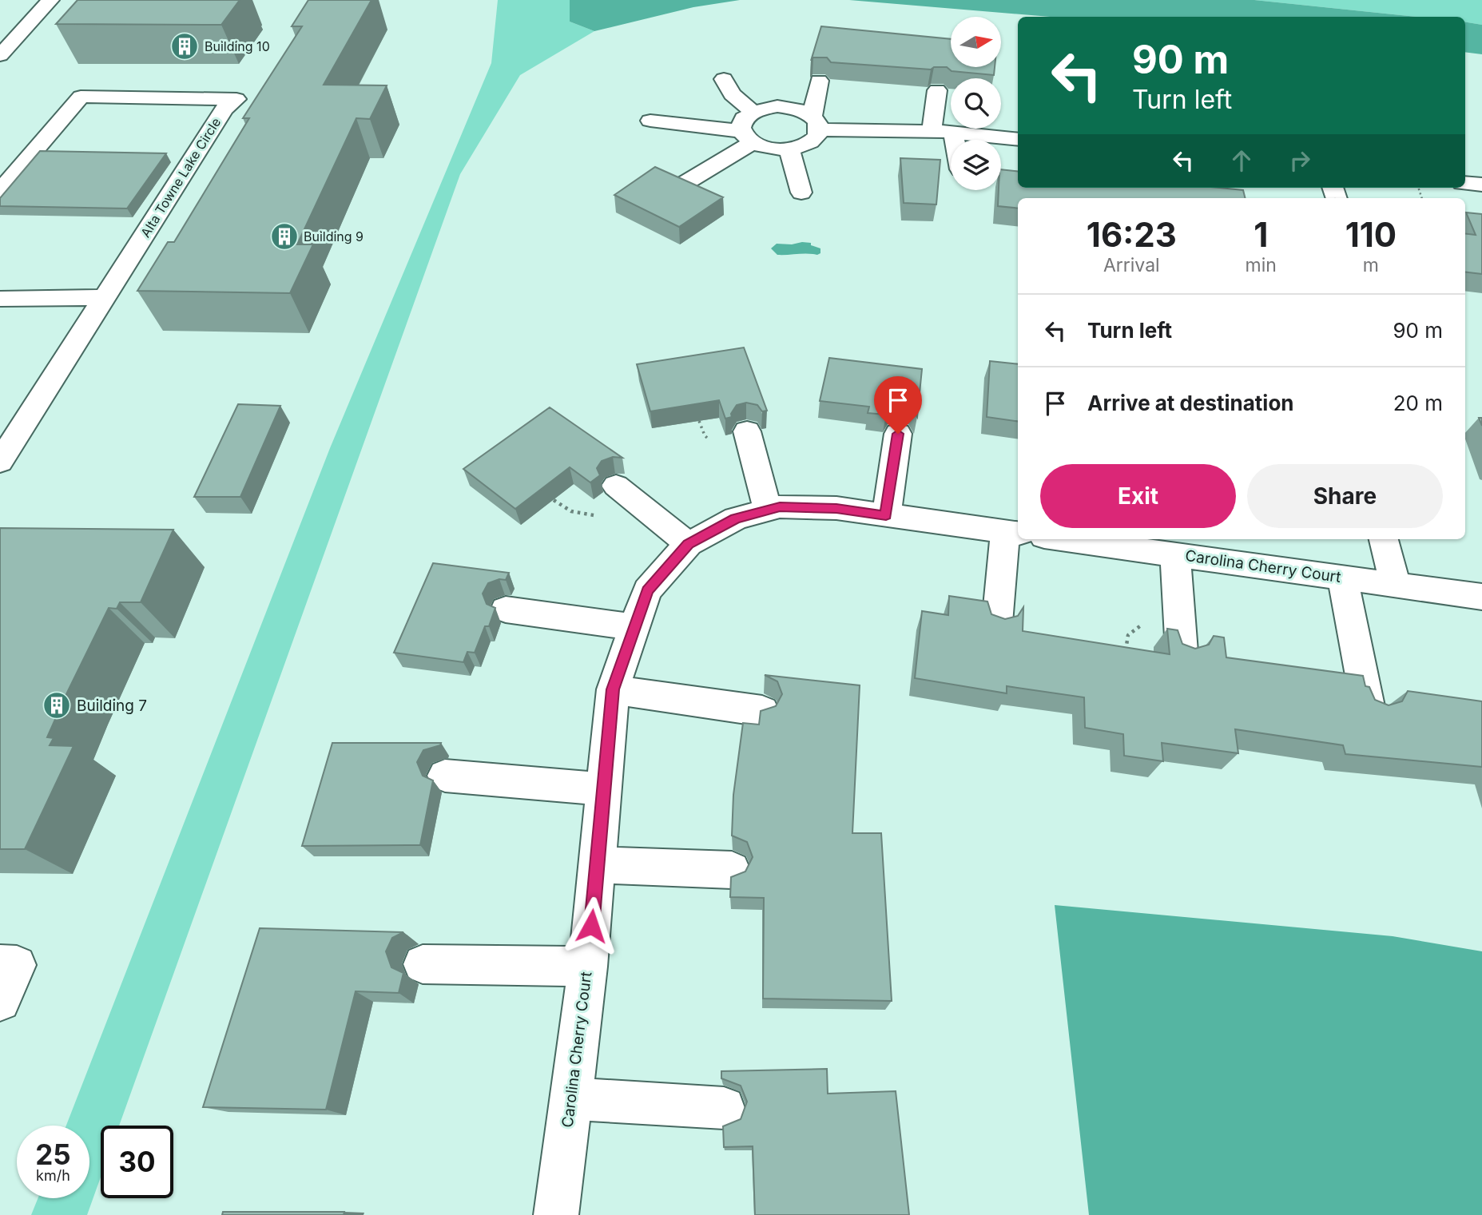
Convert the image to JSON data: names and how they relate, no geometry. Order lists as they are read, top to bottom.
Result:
{
  "streets": {
    "street": ["Alta Towne Lake Circle", "Carolina Cherry Court"]
  },
  "places": {
    "building": ["Building 10", "Building 9", "Building 7"]
  },
  "north": "right",
  "page": {
    "turn": ["90 m", "Turn left"],
    "eta": [
      "16:23",
      "Arrival",
      "1",
      "min",
      "110",
      "m"
    ],
    "list": [
      {
        "name": "Turn left",
        "value": "90 m"
      },
      {
        "name": "Arrive at destination",
        "value": "20 m"
      }
    ],
    "buttons": ["Exit", "Share"],
    "speed": "25 km/h",
    "limit": "30"
  }
}
